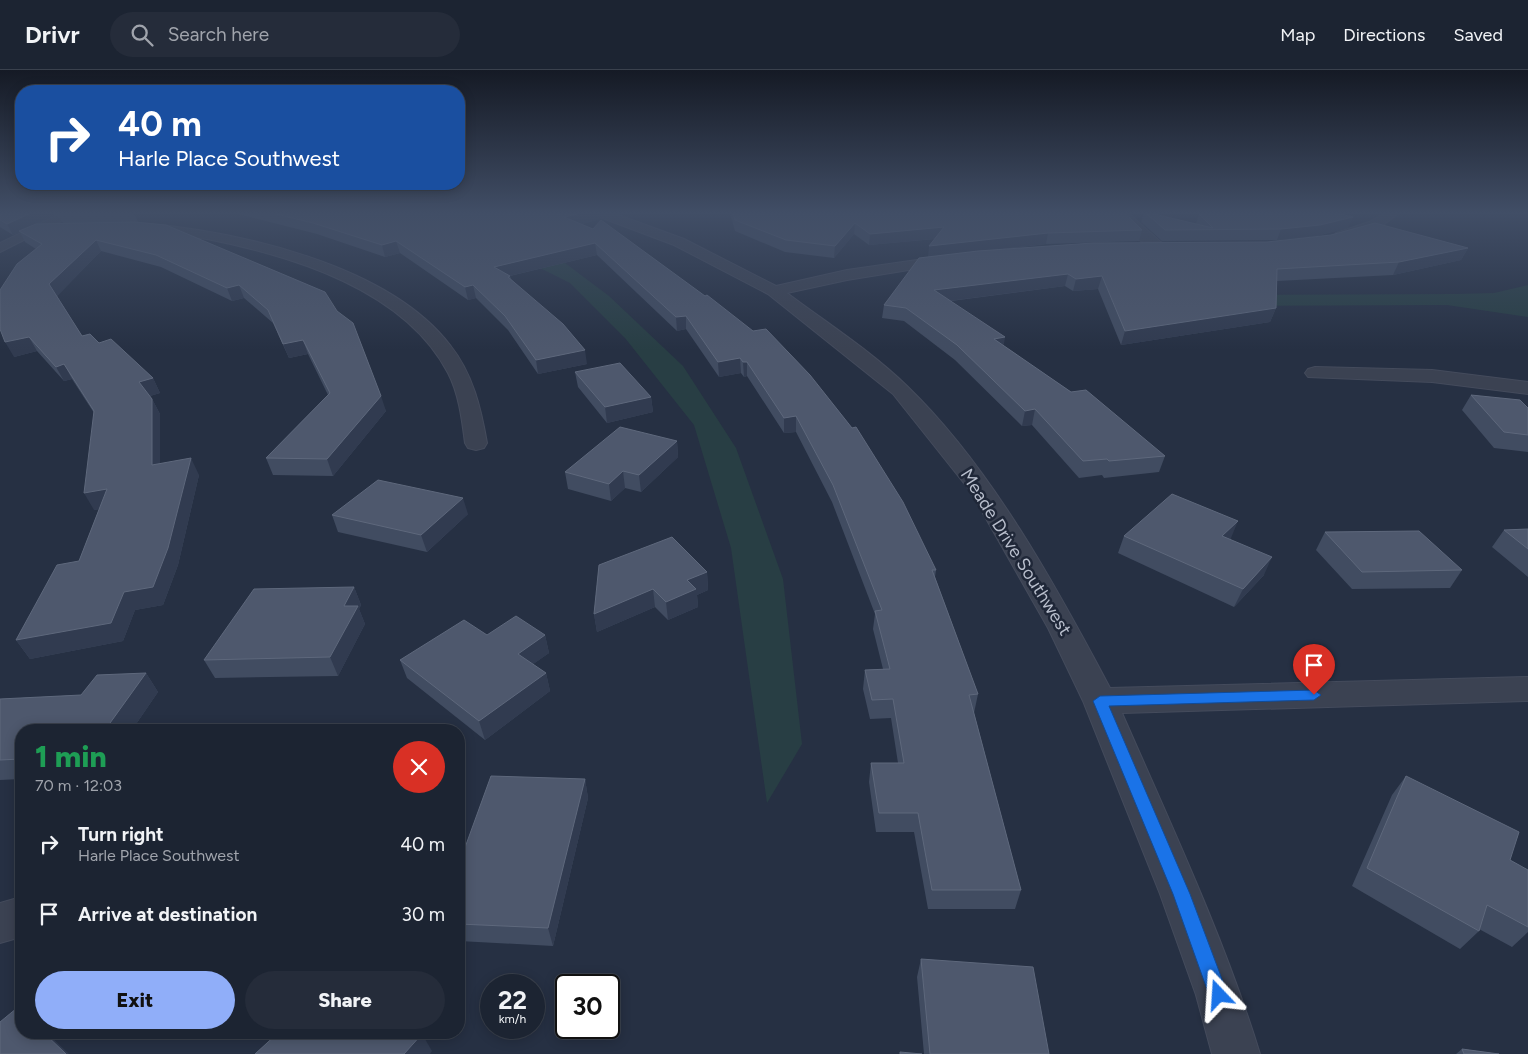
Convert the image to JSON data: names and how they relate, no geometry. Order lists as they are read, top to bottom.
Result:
{
  "streets": {
    "street": ["Meade Drive Southwest"]
  },
  "page": {
    "header": "Drivr",
    "search": "Search here",
    "nav": ["Map", "Directions", "Saved"],
    "turn": ["40 m", "Harle Place Southwest"],
    "heading": ["1 min", "70 m · 12:03"],
    "list": [
      {
        "name": "Turn right",
        "note": "Harle Place Southwest",
        "value": "40 m"
      },
      {
        "name": "Arrive at destination",
        "value": "30 m"
      }
    ],
    "buttons": ["Exit", "Share"],
    "speed": "22 km/h",
    "limit": "30"
  }
}
